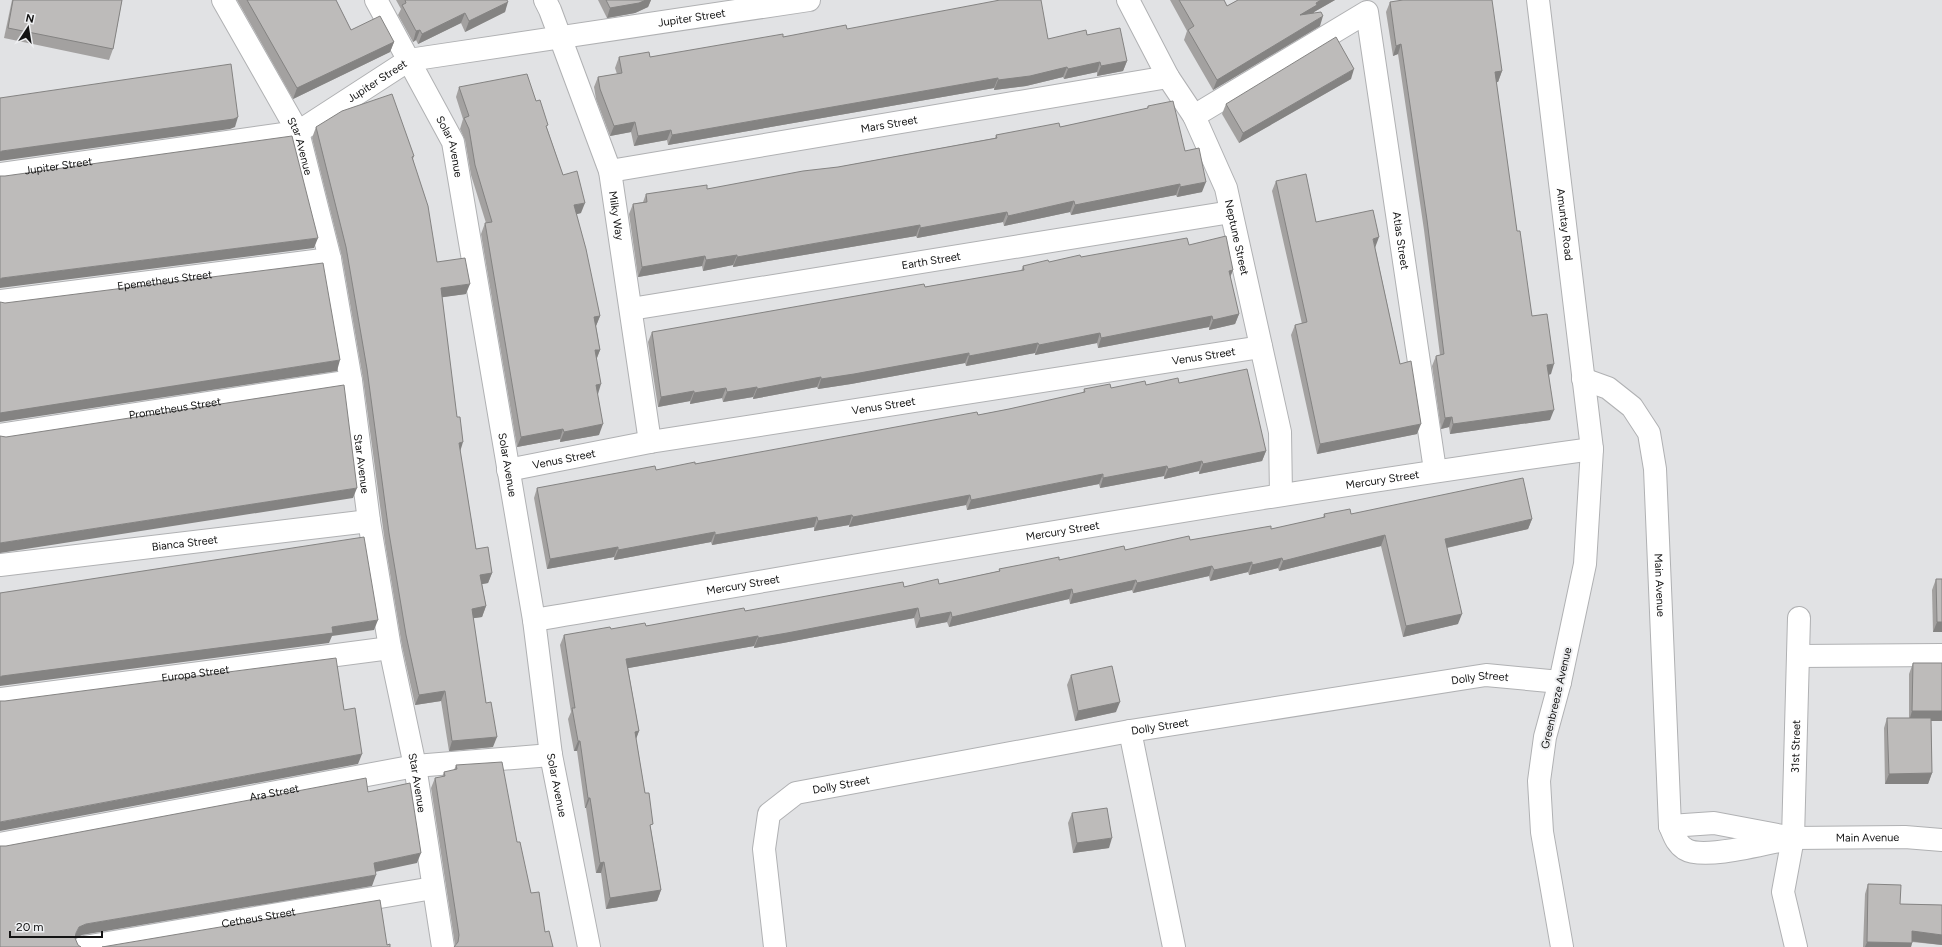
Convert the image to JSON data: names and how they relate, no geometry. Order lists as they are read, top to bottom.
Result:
{
  "streets": {
    "street": [
      "Jupiter Street",
      "Mars Street",
      "Star Avenue",
      "Solar Avenue",
      "Milky Way",
      "Amuntay Road",
      "Neptune Street",
      "Atlas Street",
      "Earth Street",
      "Epemetheus Street",
      "Venus Street",
      "Prometheus Street",
      "Mercury Street",
      "Bianca Street",
      "Main Avenue",
      "Europa Street",
      "Dolly Street",
      "Greenbreeze Avenue",
      "31st Street",
      "Ara Street",
      "Cetheus Street"
    ]
  },
  "crossings": [
    ["Jupiter Street", "Star Avenue"],
    ["Jupiter Street", "Solar Avenue"],
    ["Jupiter Street", "Milky Way"],
    ["Mars Street", "Milky Way"],
    ["Mars Street", "Neptune Street"],
    ["Star Avenue", "Epemetheus Street"],
    ["Star Avenue", "Prometheus Street"],
    ["Star Avenue", "Bianca Street"],
    ["Star Avenue", "Europa Street"],
    ["Star Avenue", "Ara Street"],
    ["Star Avenue", "Cetheus Street"],
    ["Solar Avenue", "Venus Street"],
    ["Solar Avenue", "Mercury Street"],
    ["Solar Avenue", "Ara Street"],
    ["Milky Way", "Earth Street"],
    ["Milky Way", "Venus Street"],
    ["Amuntay Road", "Mercury Street"],
    ["Amuntay Road", "Main Avenue"],
    ["Amuntay Road", "Greenbreeze Avenue"],
    ["Neptune Street", "Atlas Street"],
    ["Neptune Street", "Earth Street"],
    ["Neptune Street", "Venus Street"],
    ["Neptune Street", "Mercury Street"],
    ["Atlas Street", "Mercury Street"],
    ["Mercury Street", "Greenbreeze Avenue"],
    ["Main Avenue", "31st Street"],
    ["Dolly Street", "Greenbreeze Avenue"]
  ],
  "scale_bar": "20 m",
  "north": "top"
}
